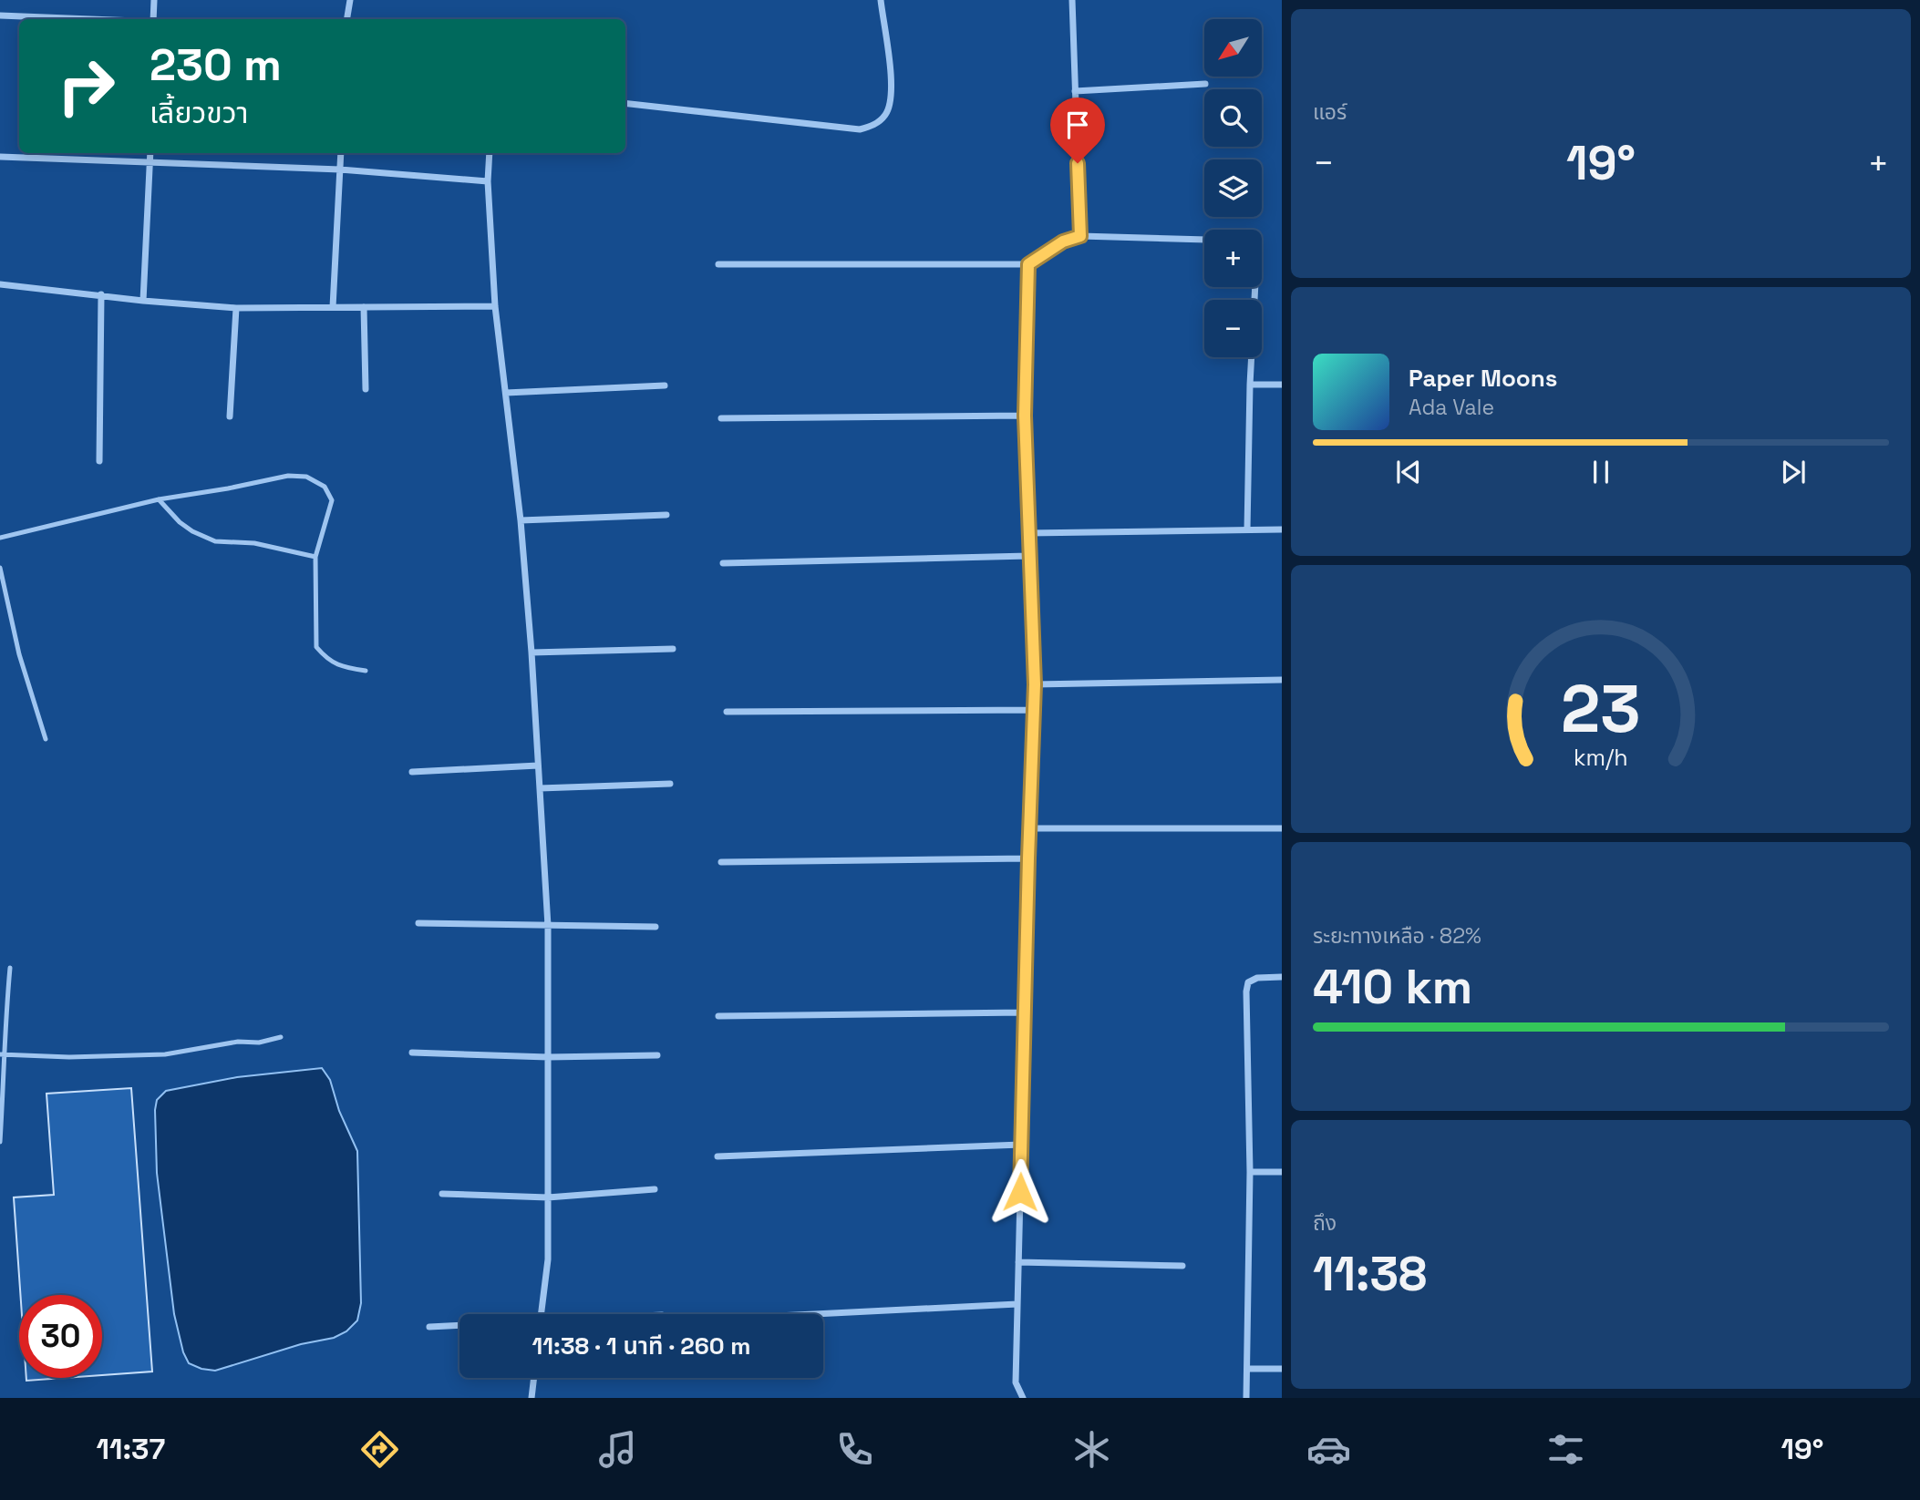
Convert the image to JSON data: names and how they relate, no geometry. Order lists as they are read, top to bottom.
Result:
{
  "north": "bottom left",
  "page": {
    "tile": [
      "แอร์",
      ["ระยะทางเหลือ · 82%", "410 km"],
      ["ถึง", "11:38"]
    ],
    "map_buttons": ["+", "−"],
    "turn": ["230 m", "เลี้ยวขวา"],
    "heat": ["−", "19°", "+"],
    "song": ["Paper Moons", "Ada Vale"],
    "limit": "30",
    "trip": "11:38 · 1 นาที · 260 m",
    "tabs": ["11:37", "19°"],
    "gauge": ["23", "km/h"]
  }
}
